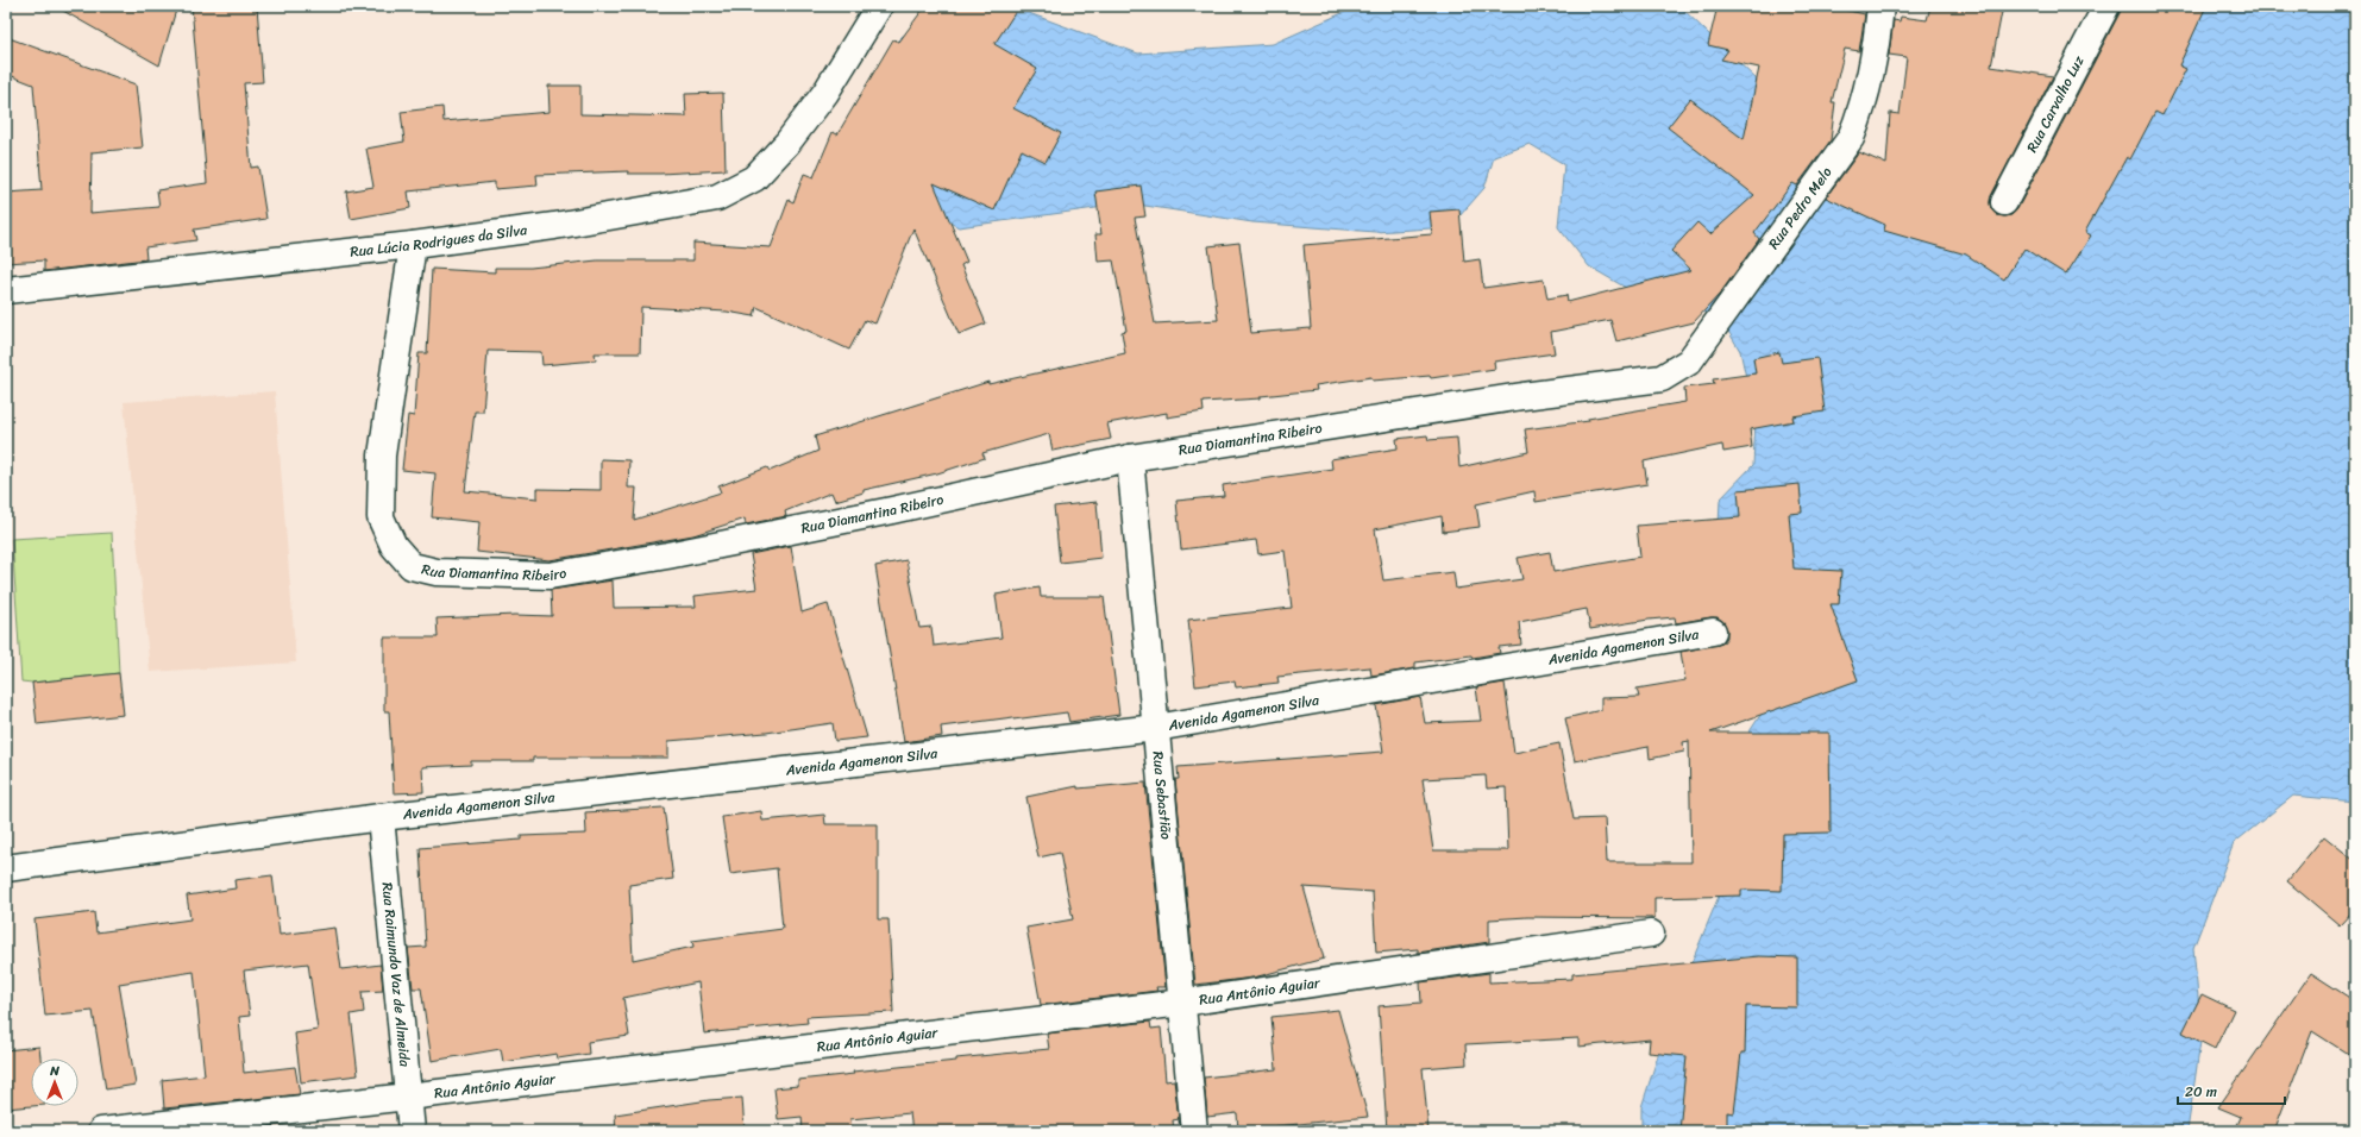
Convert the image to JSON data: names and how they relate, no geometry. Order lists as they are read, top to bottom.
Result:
{
  "streets": {
    "street": [
      "Rua Carvalho Luz",
      "Rua Pedro Melo",
      "Rua Lúcia Rodrigues da Silva",
      "Rua Diamantina Ribeiro",
      "Avenida Agamenon Silva",
      "Rua Sebastião",
      "Rua Raimundo Vaz de Almeida",
      "Rua Antônio Aguiar"
    ]
  },
  "crossings": [
    ["Rua Pedro Melo", "Rua Diamantina Ribeiro"],
    ["Rua Lúcia Rodrigues da Silva", "Rua Diamantina Ribeiro"],
    ["Rua Diamantina Ribeiro", "Rua Sebastião"],
    ["Avenida Agamenon Silva", "Rua Sebastião"],
    ["Avenida Agamenon Silva", "Rua Raimundo Vaz de Almeida"],
    ["Rua Sebastião", "Rua Antônio Aguiar"],
    ["Rua Raimundo Vaz de Almeida", "Rua Antônio Aguiar"]
  ],
  "scale_bar": "20 m",
  "north": "top"
}
